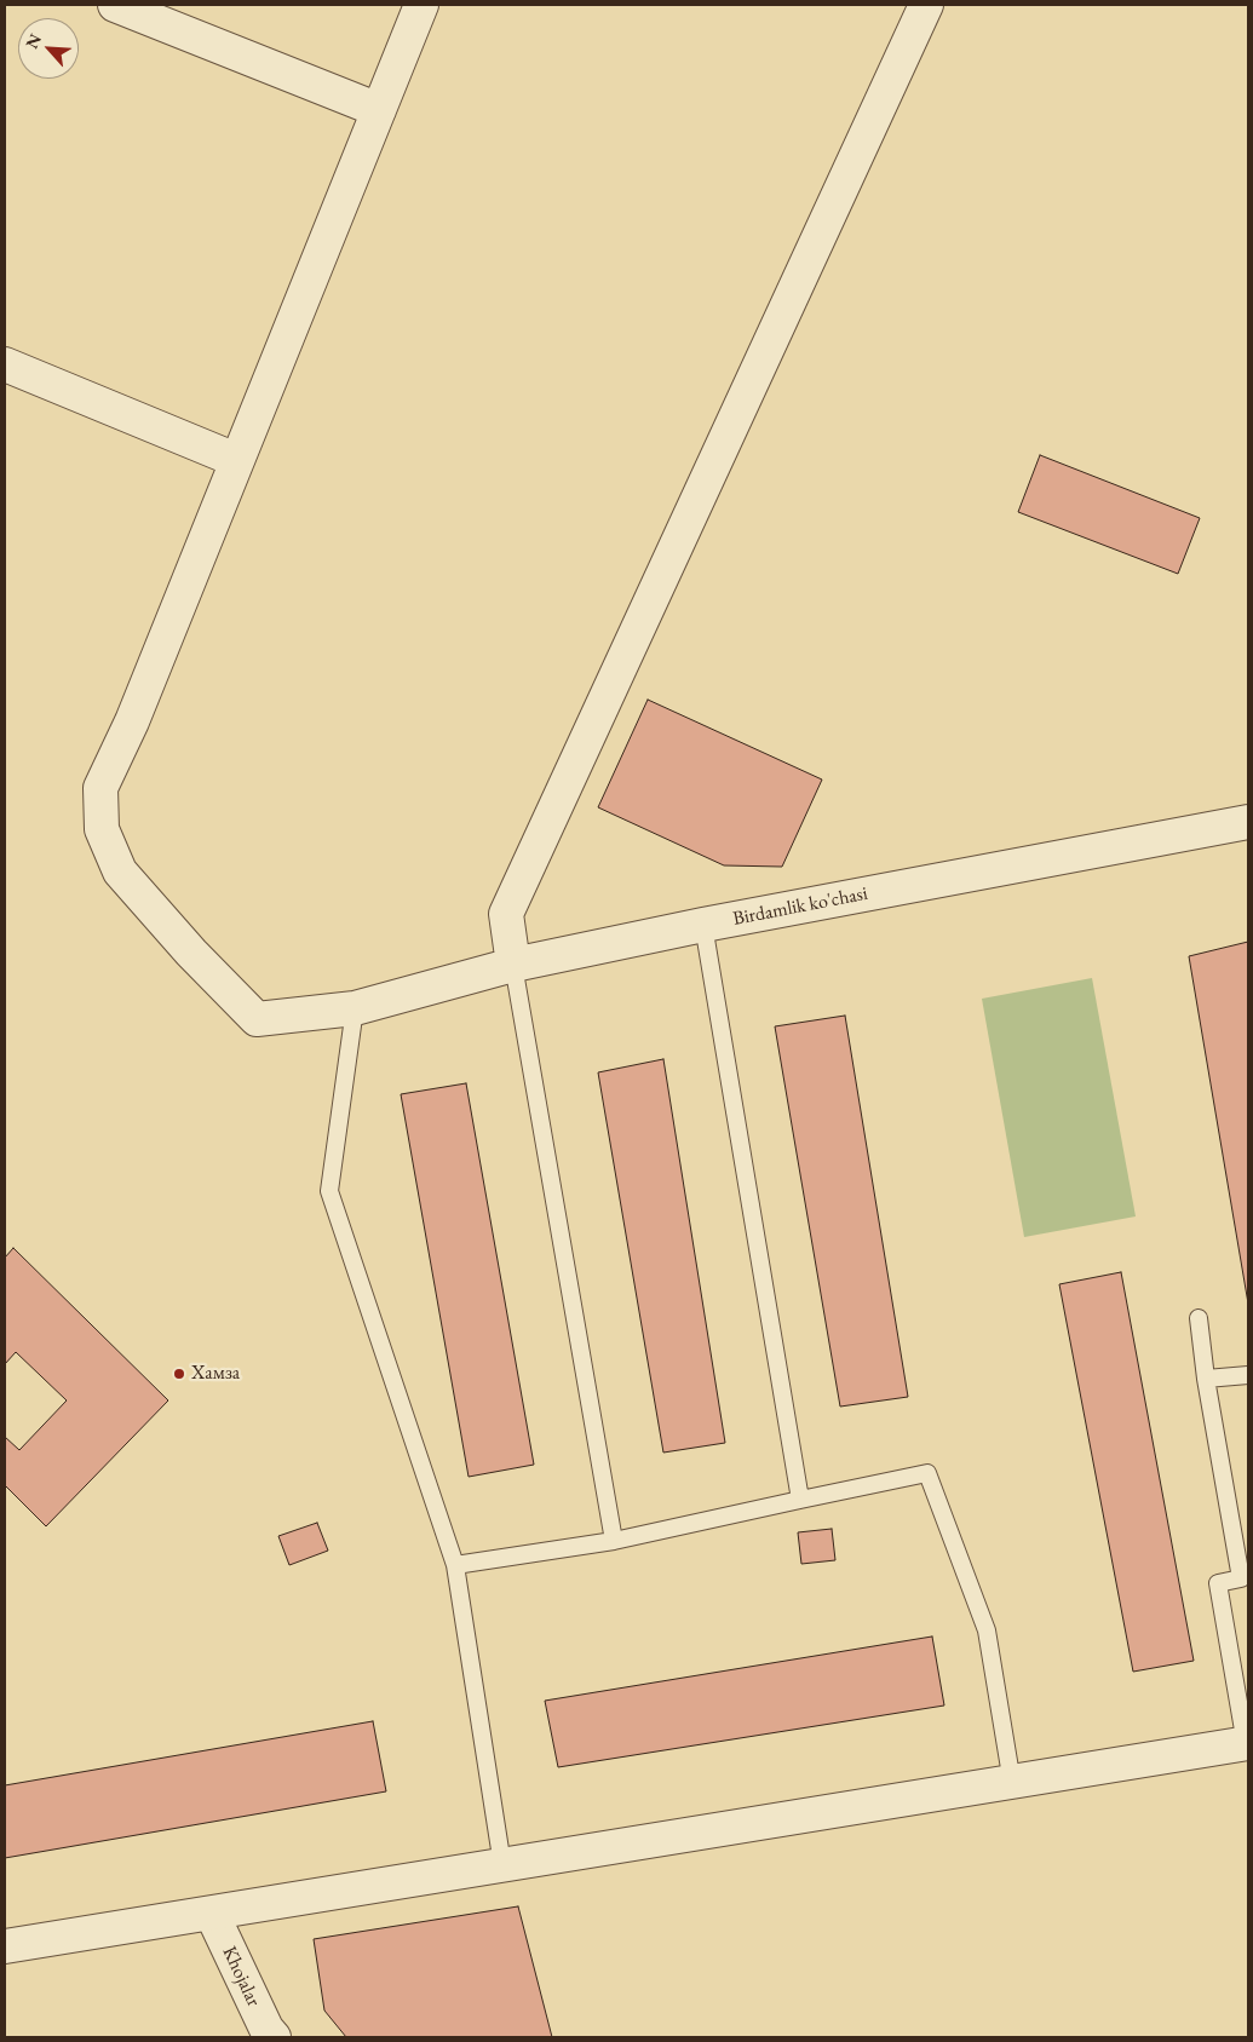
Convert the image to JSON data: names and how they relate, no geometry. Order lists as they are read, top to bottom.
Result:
{
  "streets": {
    "street": ["Birdamlik ko'chasi", "Khojalar"]
  },
  "places": ["Хамза"],
  "north": "top left"
}
